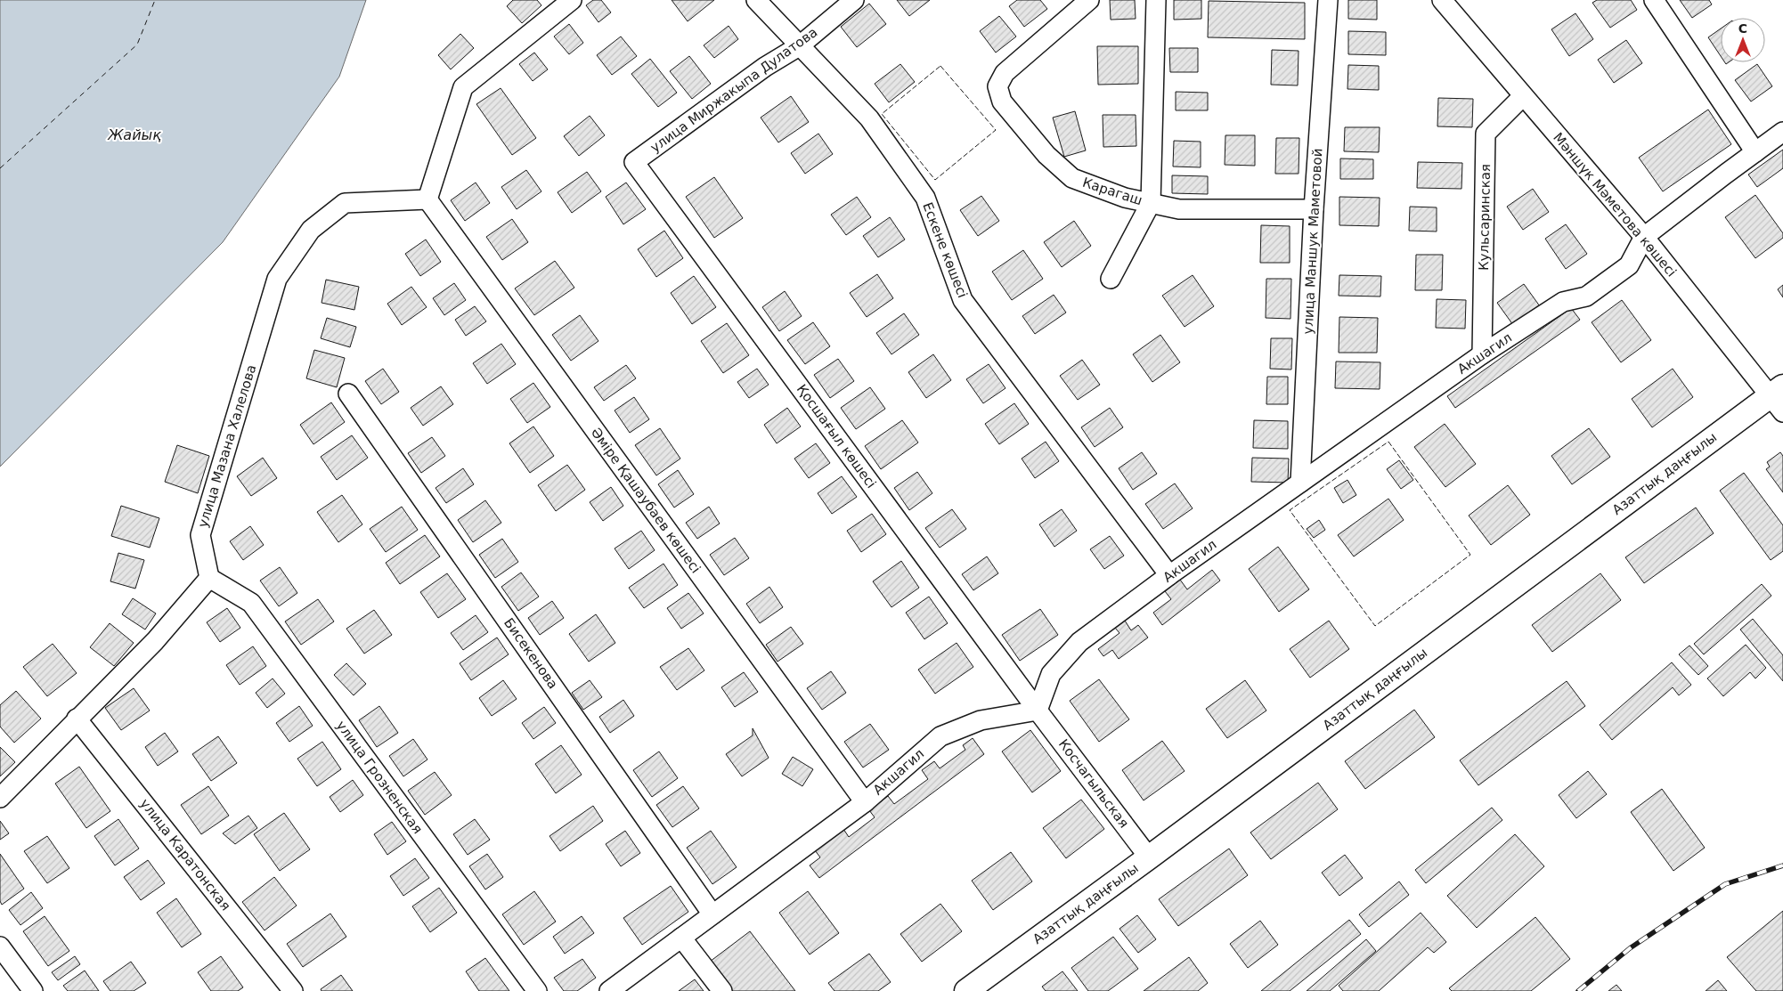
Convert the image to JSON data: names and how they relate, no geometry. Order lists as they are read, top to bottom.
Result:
{
  "streets": {
    "main road": ["Азаттық даңғылы"],
    "street": [
      "улица Миржакыпа Дулатова",
      "Карагаш",
      "Мәншүк Мәметова көшесі",
      "Кульсаринская",
      "улица Маншук Маметовой",
      "Ескене көшесі",
      "Акшагил",
      "Қосшағыл көшесі",
      "улица Мазана Халелова",
      "Әміре Қашаубаев көшесі",
      "Бисекенова",
      "улица Грозненская",
      "Косчагыльская",
      "улица Каратонская"
    ]
  },
  "crossings": [
    ["улица Миржакыпа Дулатова", "Ескене көшесі"],
    ["улица Миржакыпа Дулатова", "Қосшағыл көшесі"],
    ["Карагаш", "улица Маншук Маметовой"],
    ["Мәншүк Мәметова көшесі", "Кульсаринская"],
    ["Мәншүк Мәметова көшесі", "Акшагил"],
    ["Мәншүк Мәметова көшесі", "Азаттық даңғылы"],
    ["Кульсаринская", "Акшагил"],
    ["улица Маншук Маметовой", "Акшагил"],
    ["Ескене көшесі", "Акшагил"],
    ["Акшагил", "Қосшағыл көшесі"],
    ["Акшагил", "Әміре Қашаубаев көшесі"],
    ["Акшагил", "Бисекенова"],
    ["Акшагил", "Косчагыльская"],
    ["Қосшағыл көшесі", "Косчагыльская"],
    ["улица Мазана Халелова", "Әміре Қашаубаев көшесі"],
    ["улица Мазана Халелова", "улица Грозненская"],
    ["Азаттық даңғылы", "Косчагыльская"]
  ],
  "water": ["Жайық"],
  "north": "top"
}
